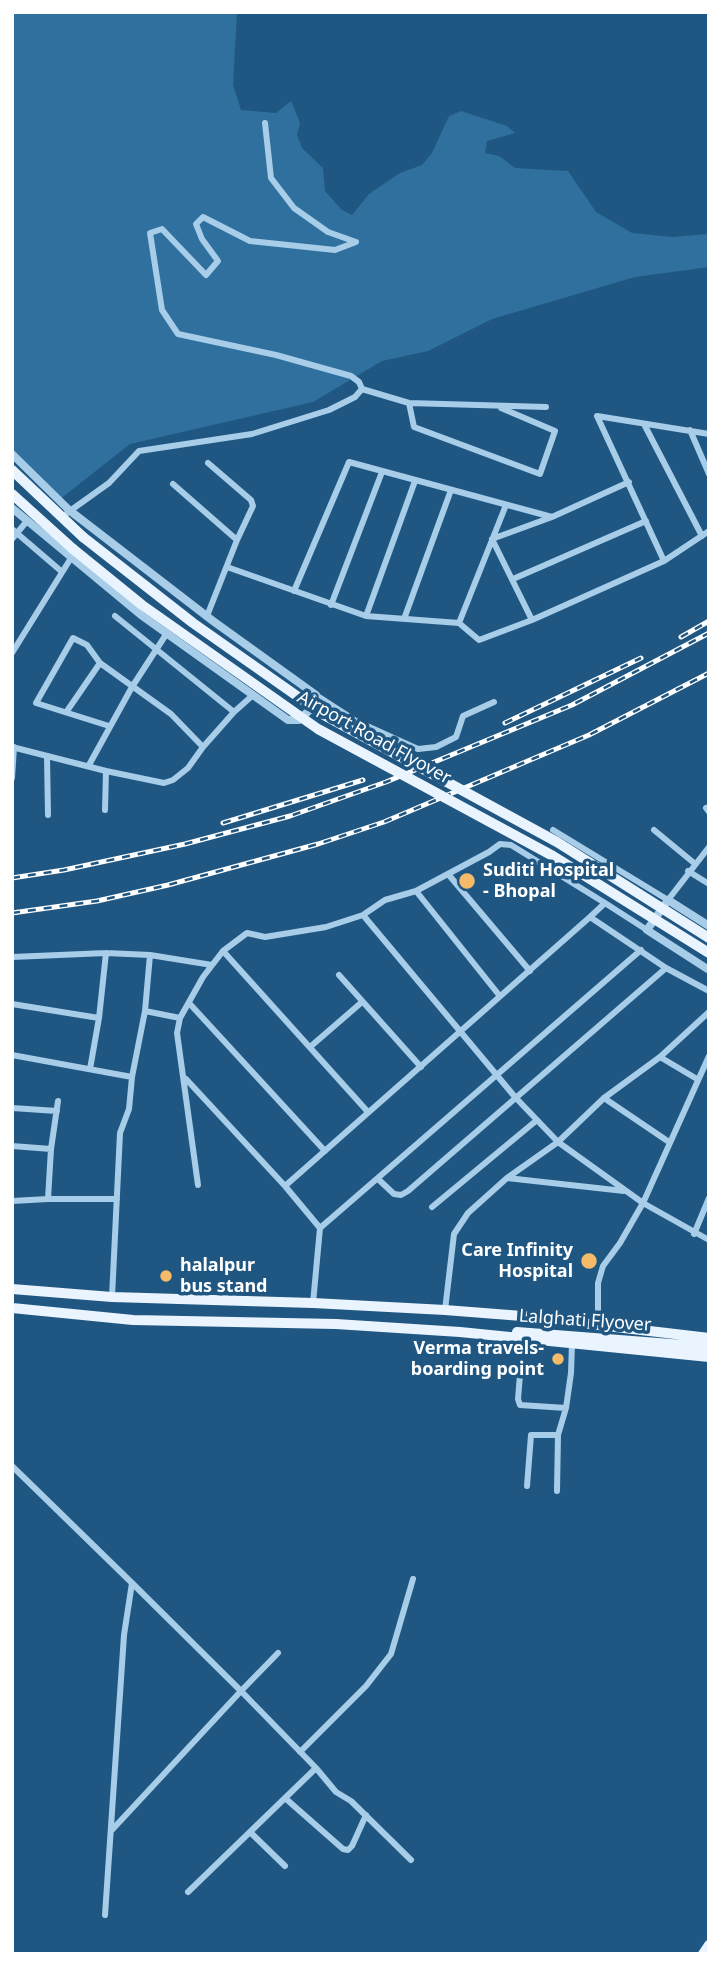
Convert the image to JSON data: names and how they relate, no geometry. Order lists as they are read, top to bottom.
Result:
{
  "streets": {
    "main road": ["Airport Road Flyover", "Lalghati Flyover"]
  },
  "places": [
    "Suditi Hospital - Bhopal",
    "Care Infinity Hospital",
    "halalpur bus stand",
    "Verma travels- boarding point"
  ]
}
